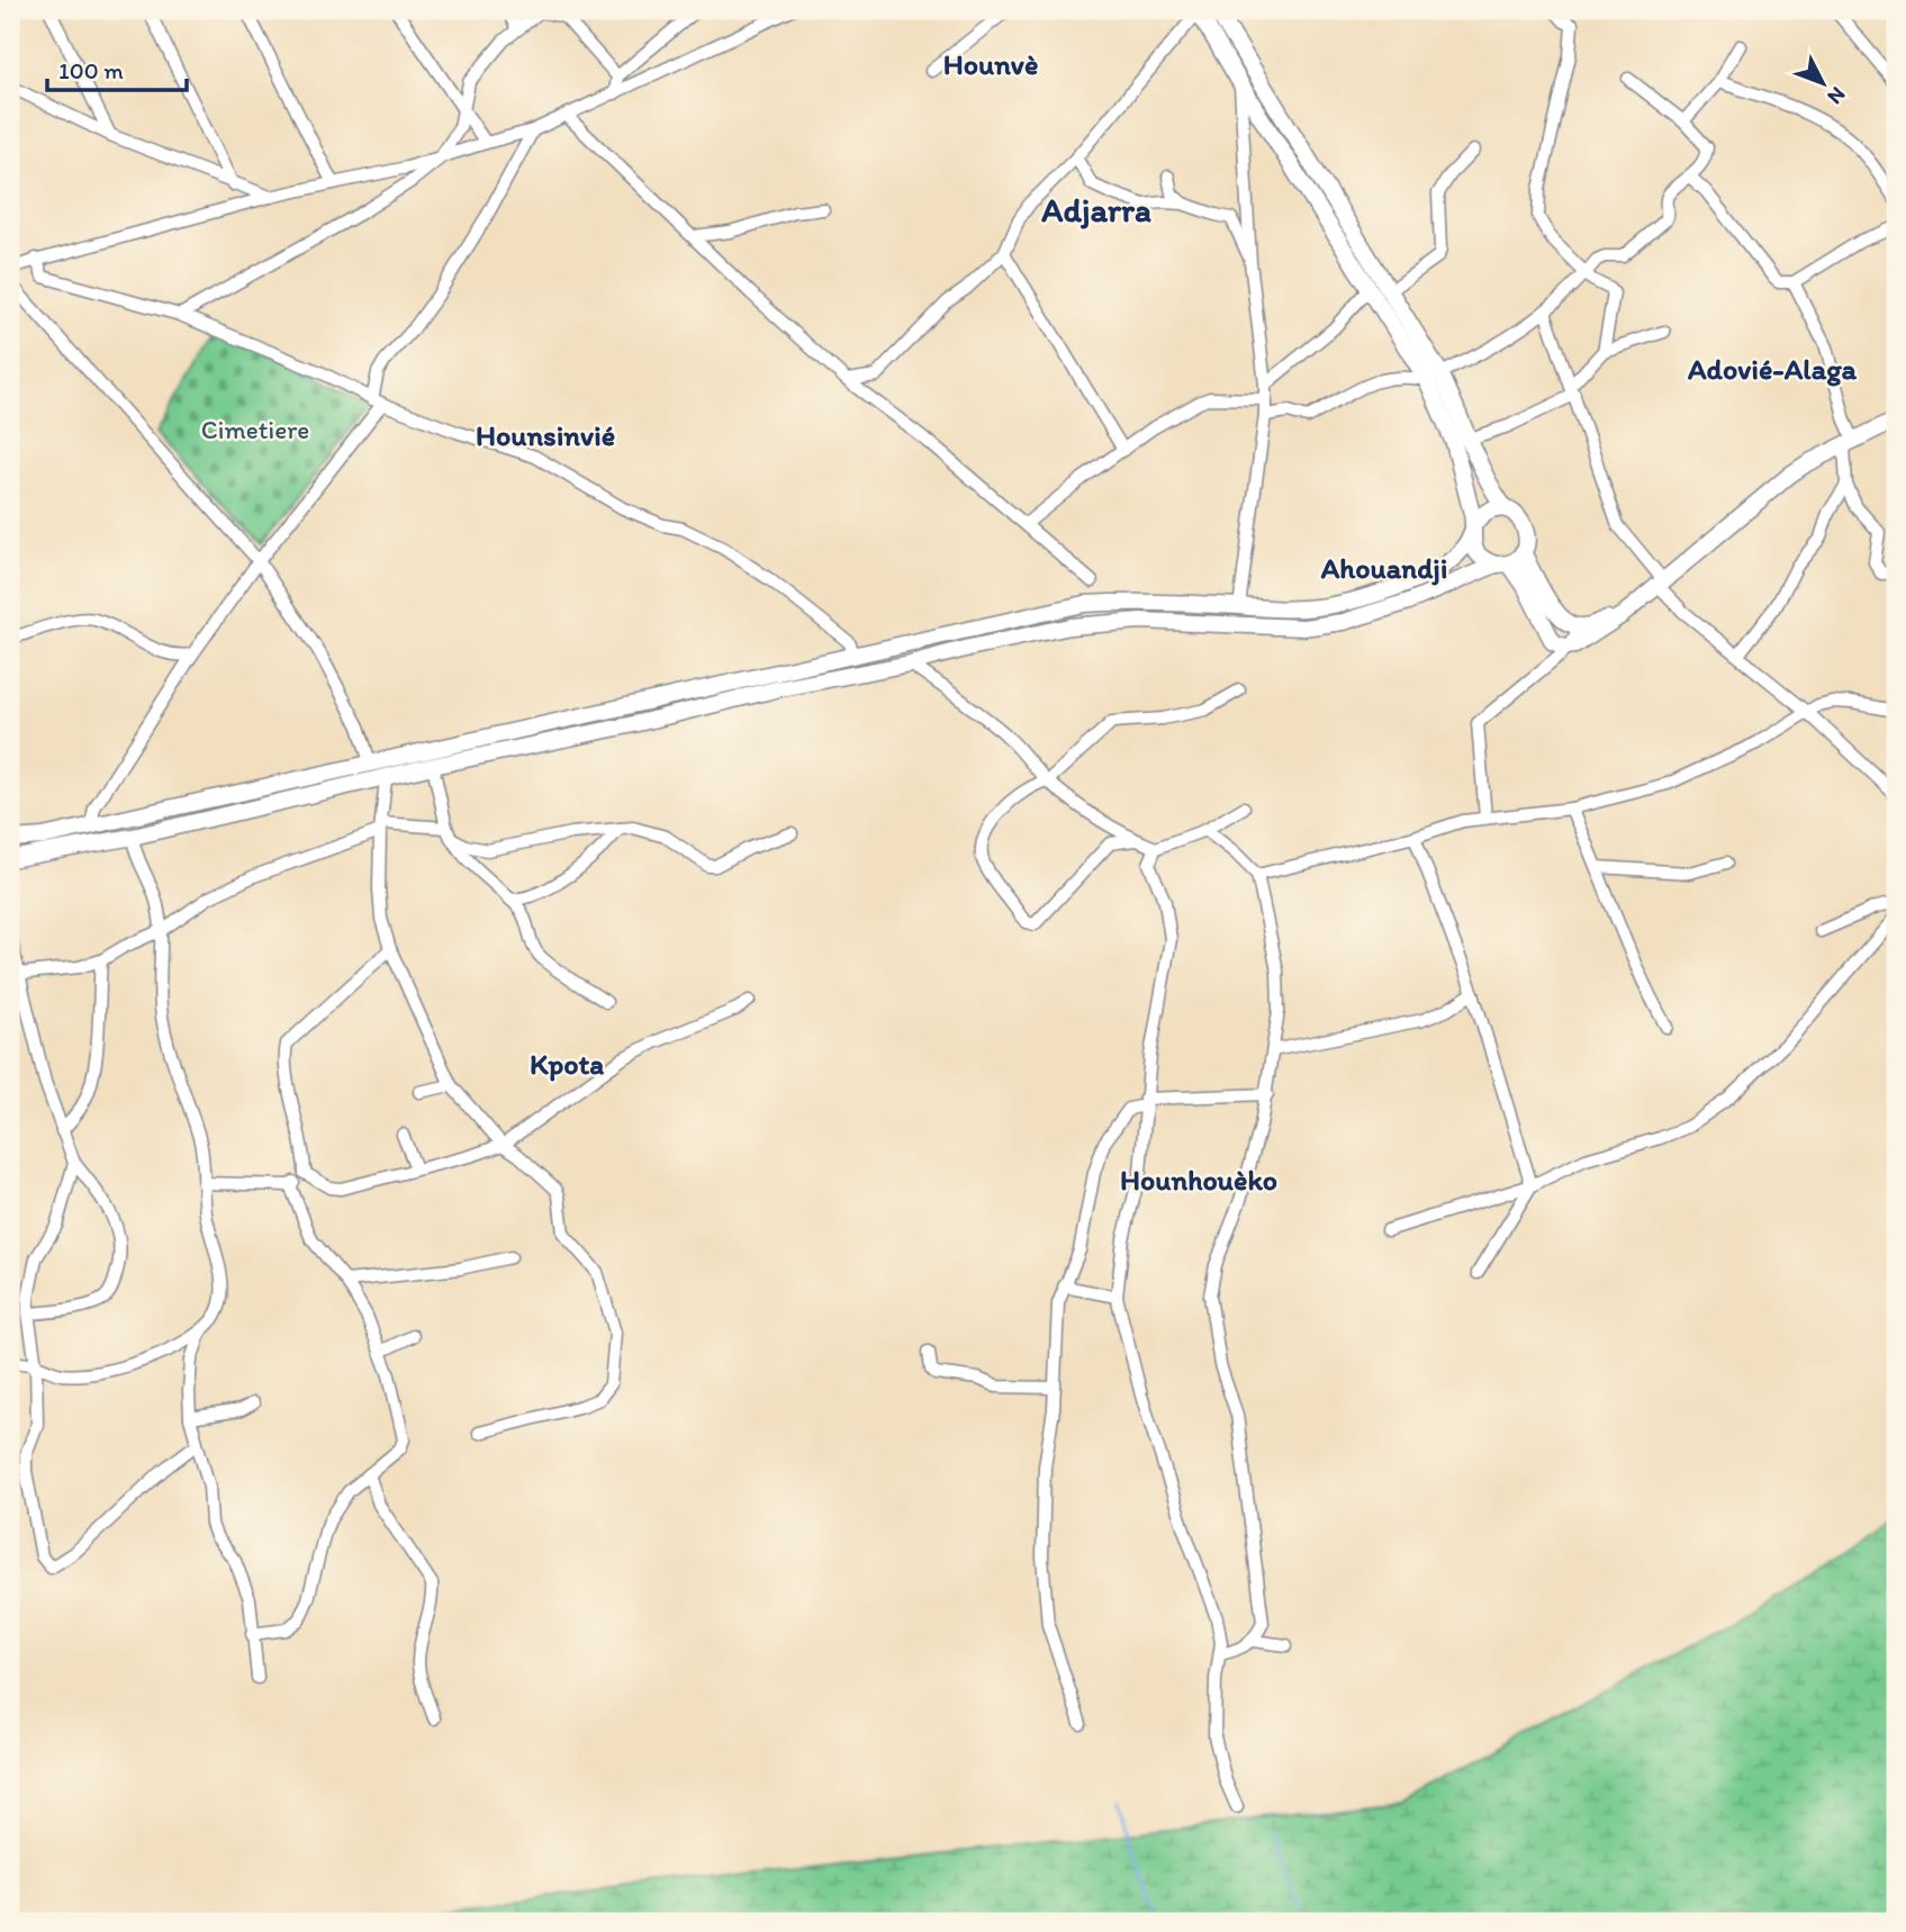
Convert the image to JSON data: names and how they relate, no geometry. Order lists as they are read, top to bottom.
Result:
{
  "districts": [
    "Hounvè",
    "Adjarra",
    "Adovié-Alaga",
    "Hounsinvié",
    "Ahouandji",
    "Kpota",
    "Hounhouèko"
  ],
  "parks": ["Cimetiere"],
  "scale_bar": "100 m",
  "north": "bottom right"
}
